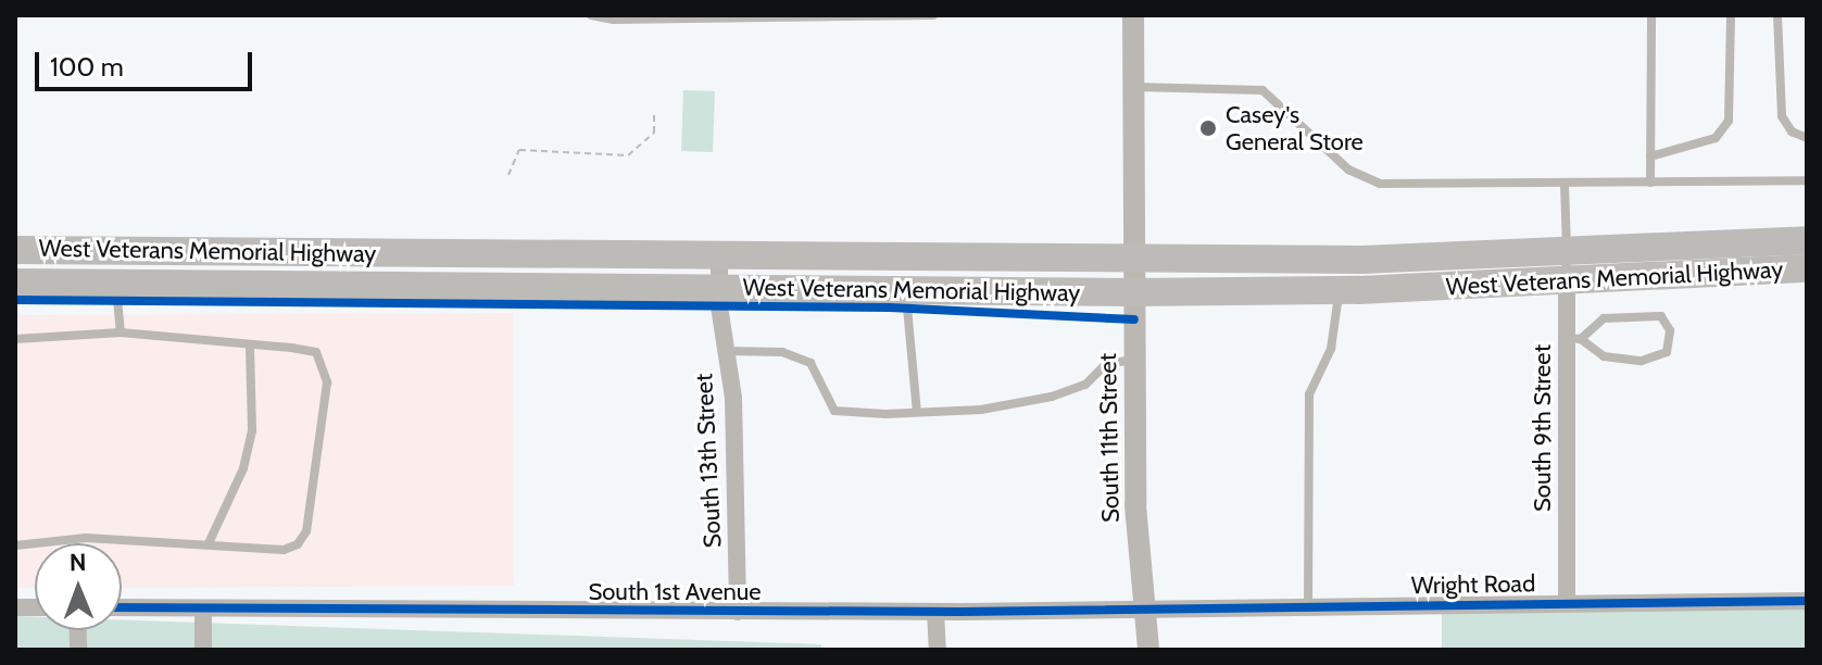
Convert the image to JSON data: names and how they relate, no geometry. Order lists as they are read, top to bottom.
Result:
{
  "streets": {
    "main road": ["West Veterans Memorial Highway"],
    "street": [
      "South 9th Street",
      "South 11th Street",
      "South 13th Street",
      "Wright Road",
      "South 1st Avenue"
    ]
  },
  "crossings": [
    ["West Veterans Memorial Highway", "South 9th Street"],
    ["West Veterans Memorial Highway", "South 11th Street"],
    ["West Veterans Memorial Highway", "South 13th Street"],
    ["South 9th Street", "Wright Road"],
    ["South 11th Street", "Wright Road"],
    ["South 11th Street", "South 1st Avenue"],
    ["South 13th Street", "South 1st Avenue"],
    ["Wright Road", "South 1st Avenue"]
  ],
  "places": ["Casey's General Store"],
  "scale_bar": "100 m",
  "north": "top"
}
